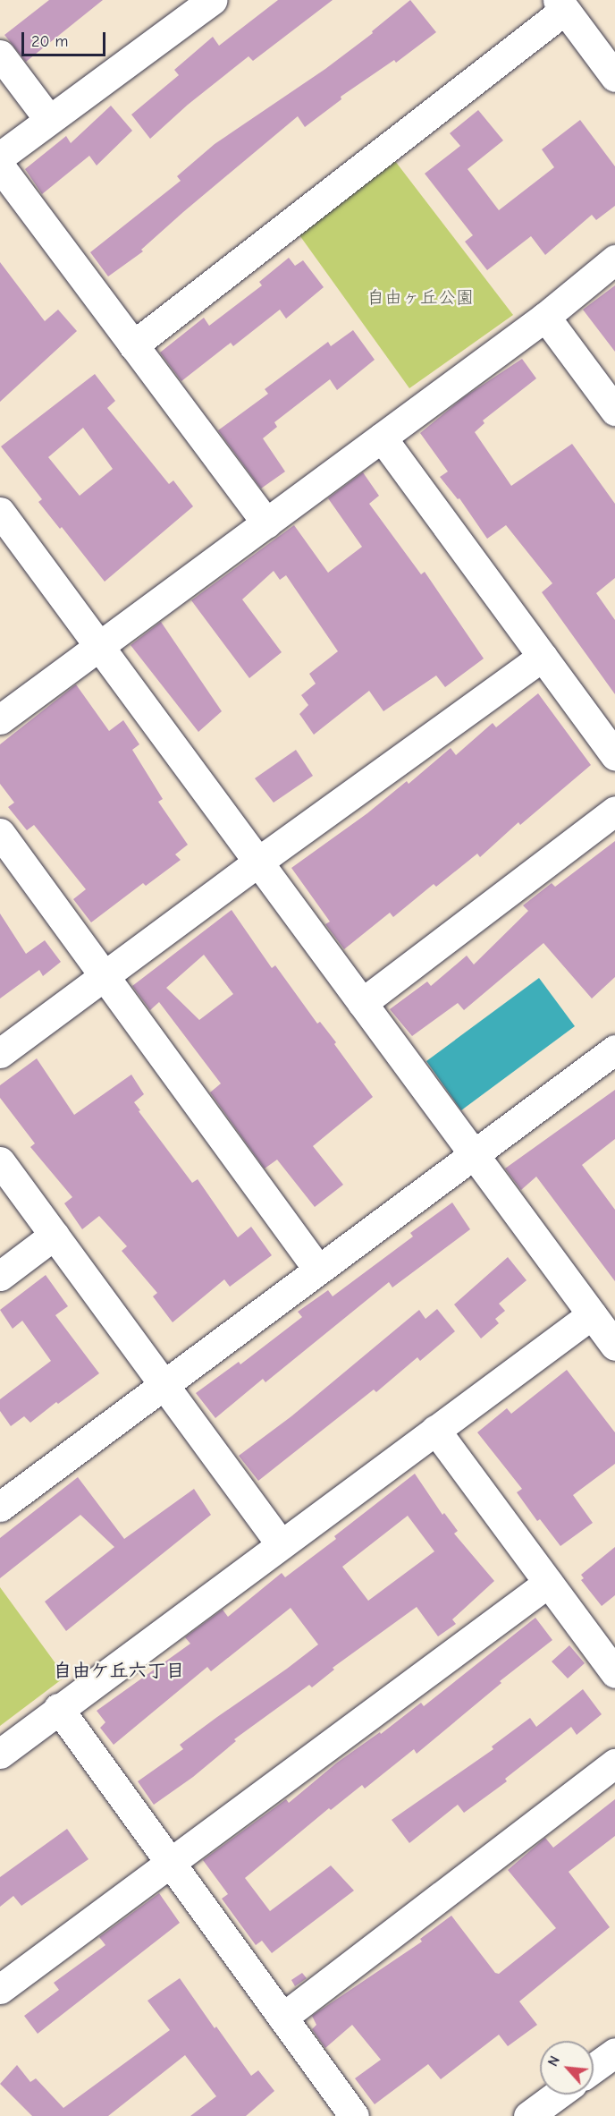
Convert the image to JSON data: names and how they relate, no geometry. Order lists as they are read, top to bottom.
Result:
{
  "districts": ["自由ケ丘六丁目"],
  "parks": ["自由ヶ丘公園"],
  "scale_bar": "20 m",
  "north": "top left"
}
